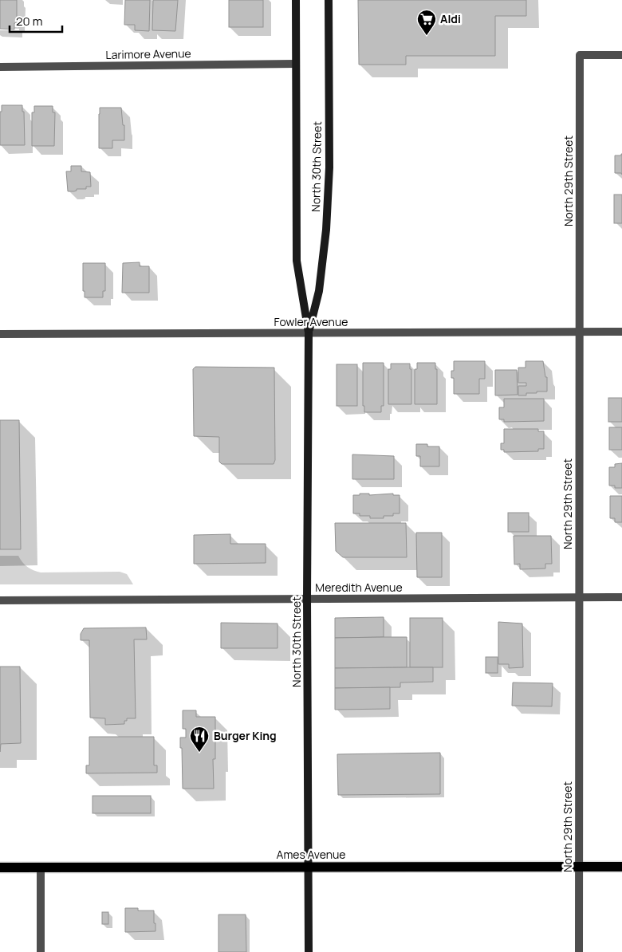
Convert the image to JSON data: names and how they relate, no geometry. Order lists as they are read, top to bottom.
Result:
{
  "streets": {
    "main road": ["North 30th Street", "Ames Avenue"],
    "street": [
      "Larimore Avenue",
      "North 29th Street",
      "Fowler Avenue",
      "Meredith Avenue"
    ]
  },
  "crossings": [
    ["Larimore Avenue", "North 30th Street"],
    ["North 30th Street", "Fowler Avenue"],
    ["North 30th Street", "Meredith Avenue"],
    ["North 30th Street", "Ames Avenue"],
    ["North 29th Street", "Fowler Avenue"],
    ["North 29th Street", "Meredith Avenue"],
    ["North 29th Street", "Ames Avenue"]
  ],
  "places": {
    "supermarket": ["Aldi"],
    "restaurant": ["Burger King"]
  },
  "scale_bar": "20 m"
}
